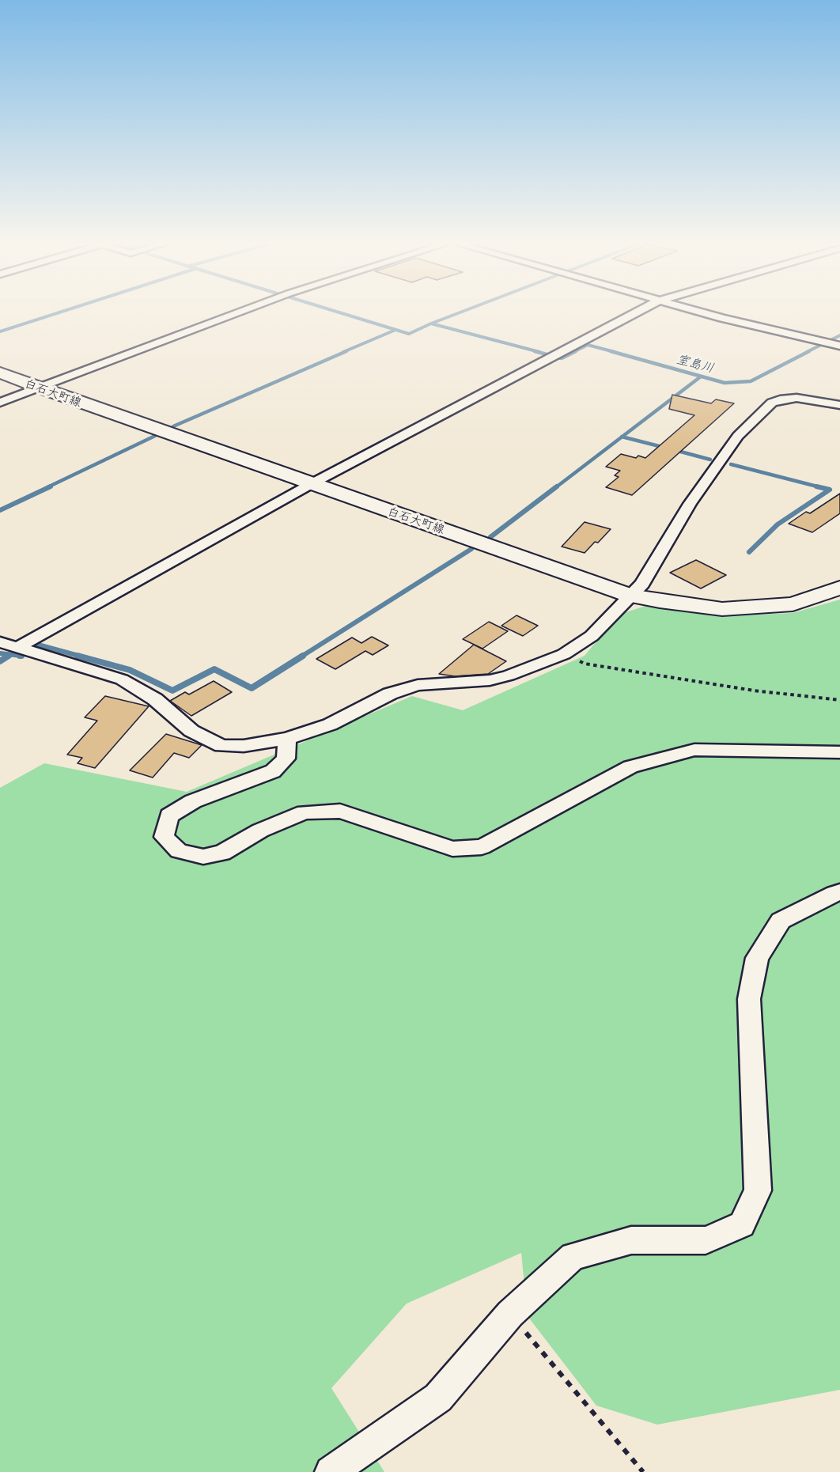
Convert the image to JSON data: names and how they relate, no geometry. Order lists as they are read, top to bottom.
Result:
{
  "streets": {
    "main road": ["白石大町線"]
  },
  "water": ["室島川"]
}
